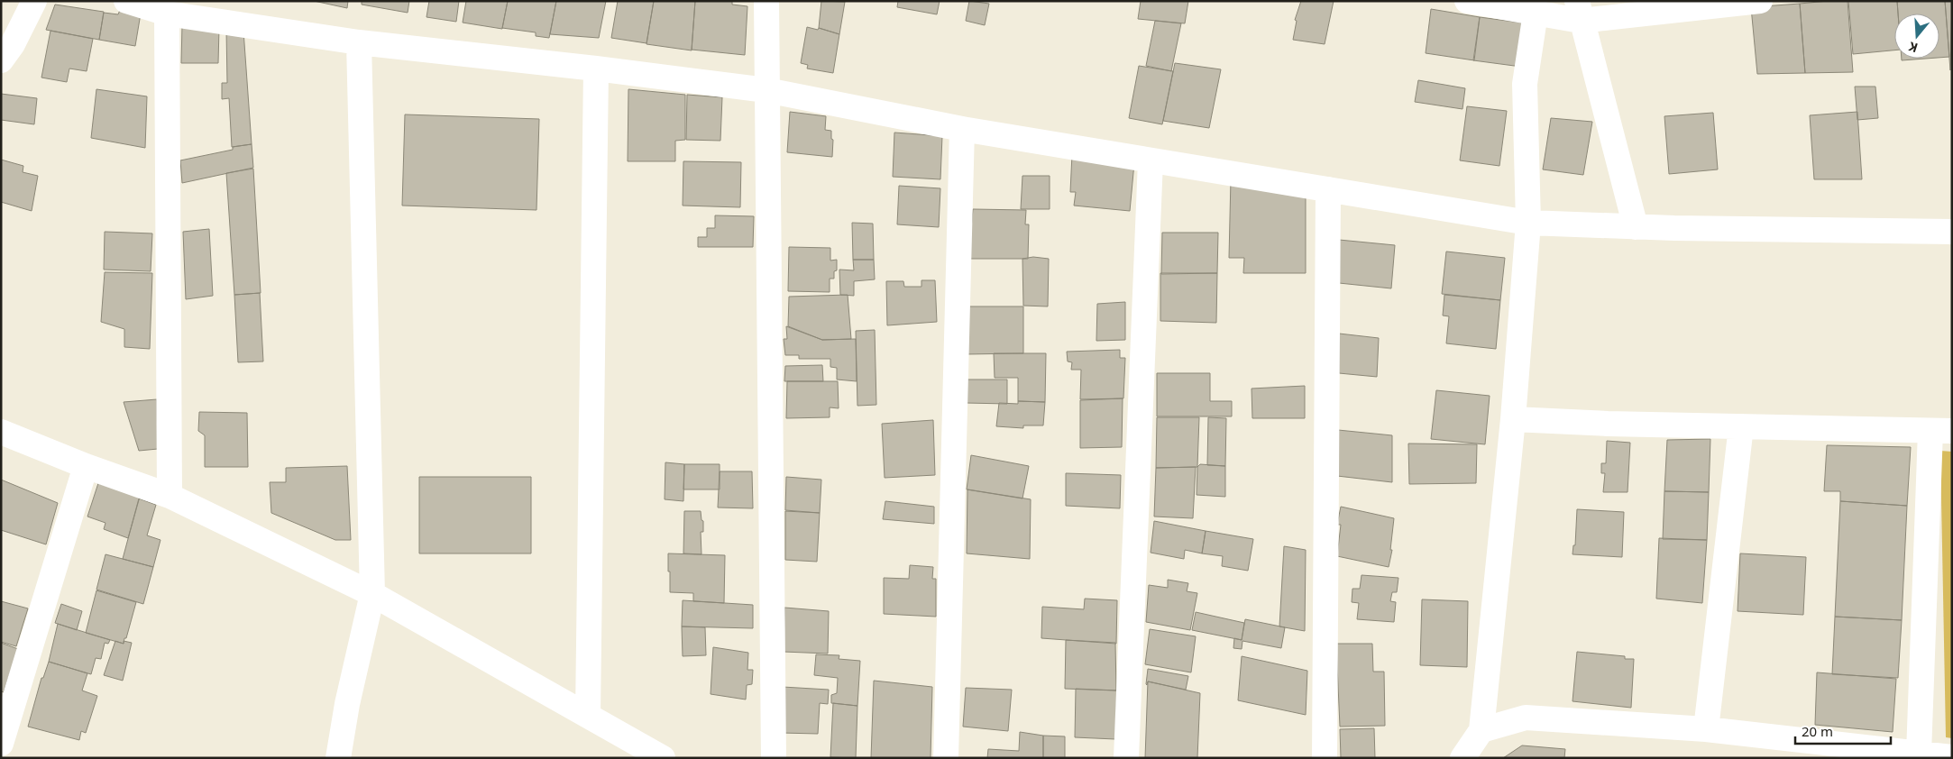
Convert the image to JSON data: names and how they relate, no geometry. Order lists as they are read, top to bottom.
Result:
{
  "scale_bar": "20 m",
  "north": "bottom"
}
